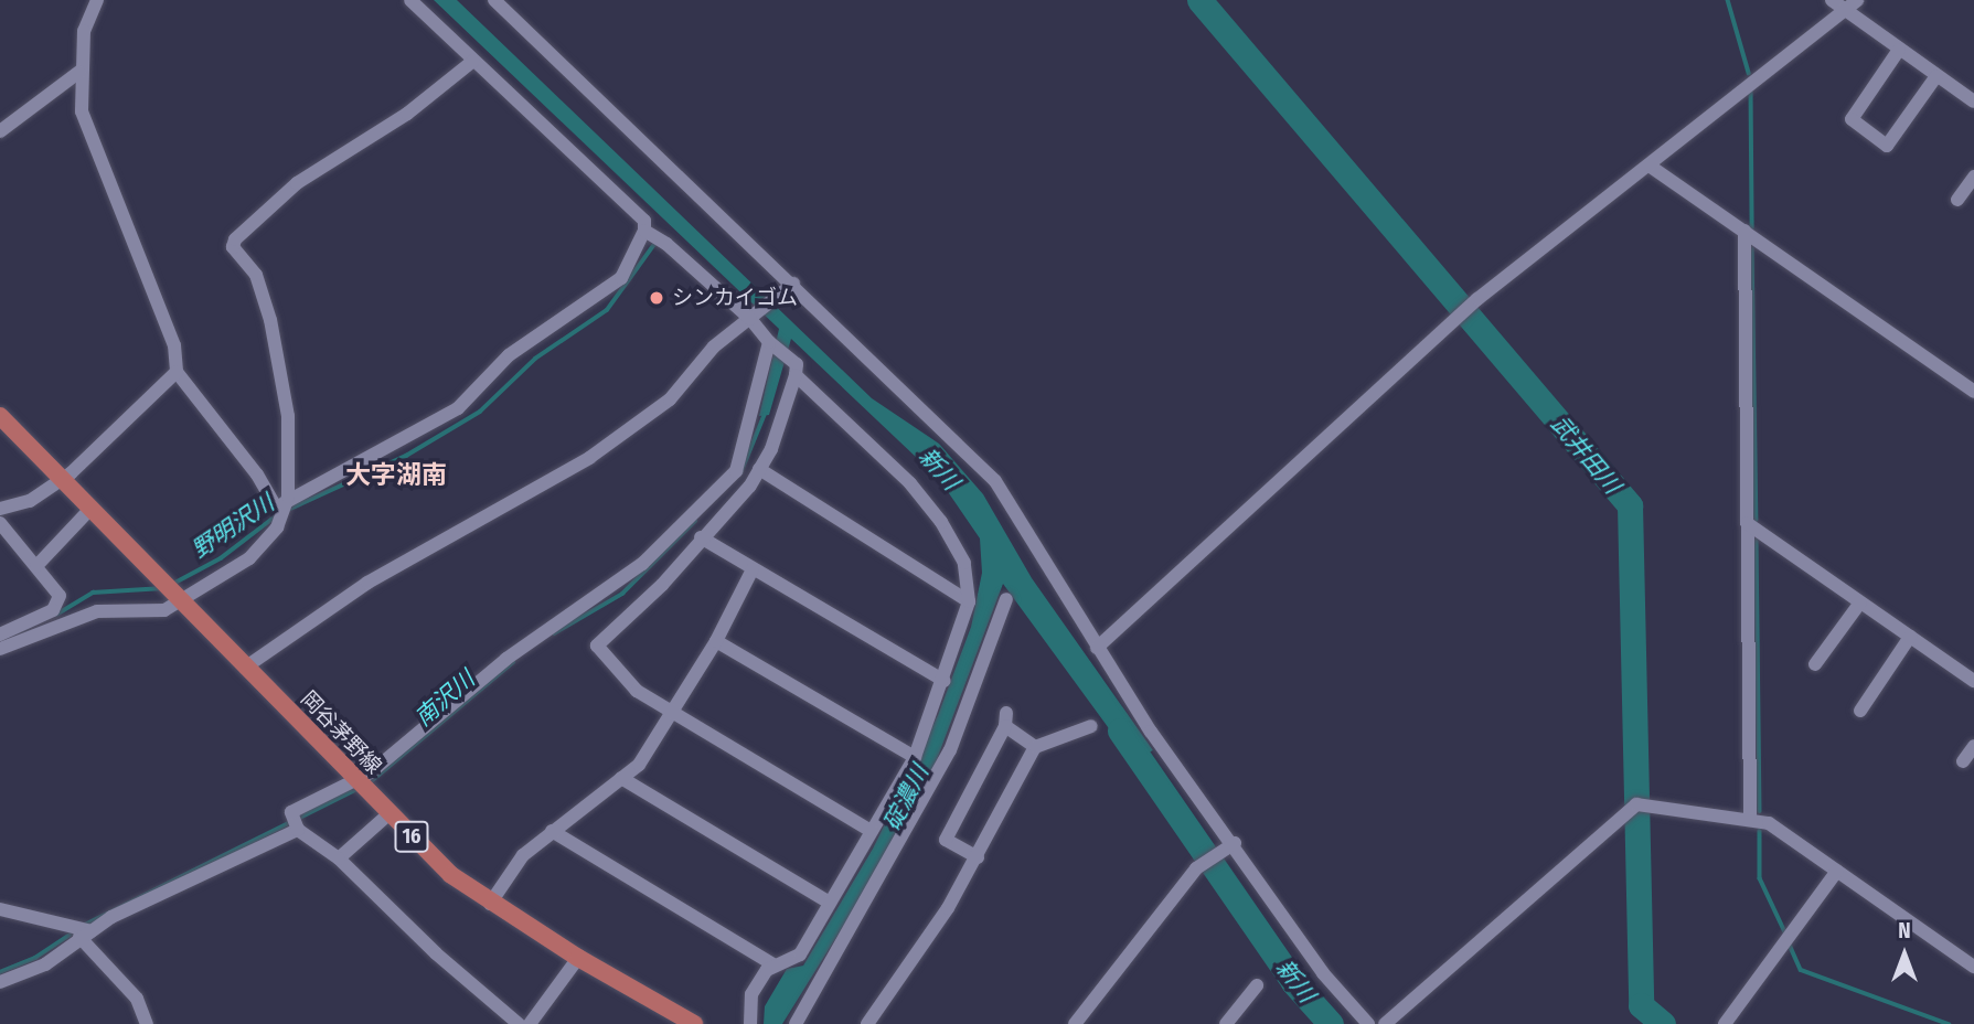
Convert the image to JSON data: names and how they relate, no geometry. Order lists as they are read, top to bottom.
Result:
{
  "streets": {
    "main road": ["岡谷茅野線", "16"]
  },
  "districts": ["大字湖南"],
  "water": [
    "武井田川",
    "新川",
    "野明沢川",
    "南沢川",
    "碇濃川"
  ],
  "places": ["シンカイゴム"],
  "north": "top"
}
